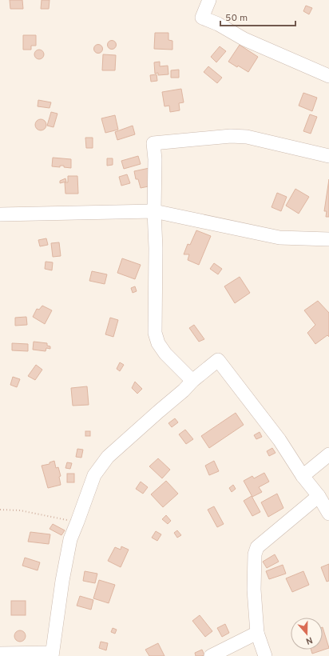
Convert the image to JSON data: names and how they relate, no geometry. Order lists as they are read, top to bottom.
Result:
{
  "scale_bar": "50 m",
  "north": "bottom"
}
